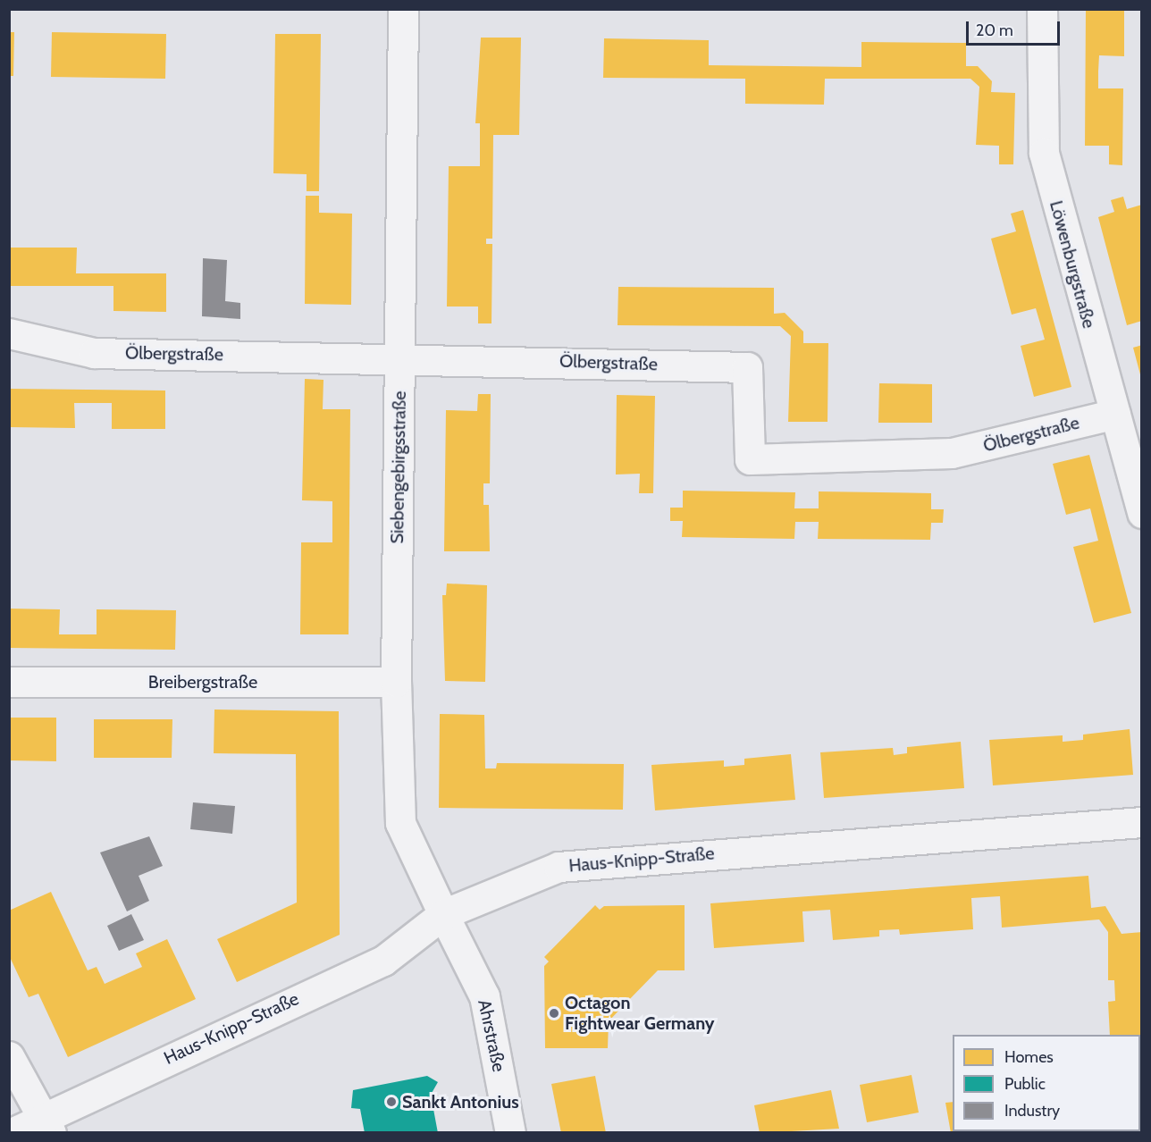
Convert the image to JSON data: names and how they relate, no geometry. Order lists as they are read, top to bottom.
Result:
{
  "streets": {
    "street": [
      "Löwenburgstraße",
      "Ölbergstraße",
      "Siebengebirgsstraße",
      "Breibergstraße",
      "Haus-Knipp-Straße",
      "Ahrstraße"
    ]
  },
  "crossings": [
    ["Löwenburgstraße", "Ölbergstraße"],
    ["Ölbergstraße", "Siebengebirgsstraße"],
    ["Siebengebirgsstraße", "Breibergstraße"],
    ["Siebengebirgsstraße", "Haus-Knipp-Straße"],
    ["Siebengebirgsstraße", "Ahrstraße"],
    ["Haus-Knipp-Straße", "Ahrstraße"]
  ],
  "places": ["Octagon Fightwear Germany", "Sankt Antonius"],
  "legend": ["Homes", "Public", "Industry"],
  "scale_bar": "20 m"
}
